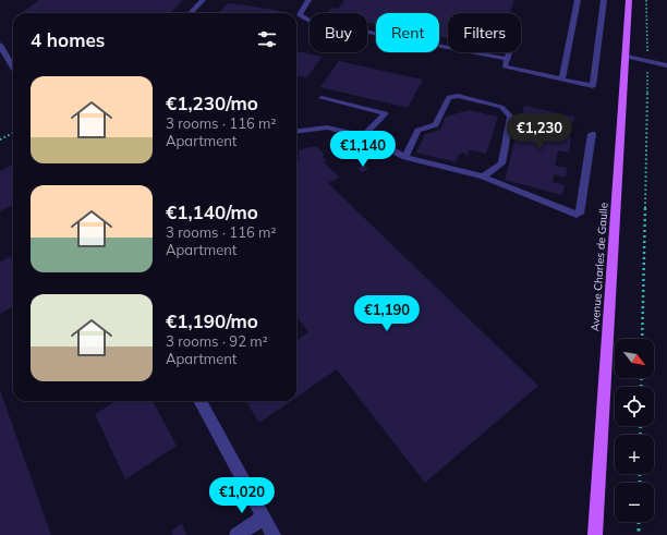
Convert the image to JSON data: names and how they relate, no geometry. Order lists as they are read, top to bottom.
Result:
{
  "streets": {
    "main road": ["Avenue Charles de Gaulle"]
  },
  "north": "bottom right",
  "page": {
    "chip": ["Buy", "Rent", "Filters"],
    "heading": "4 homes",
    "list": [
      {
        "name": "€1,230/mo",
        "note": "3 rooms · 116 m² · Apartment"
      },
      {
        "name": "€1,140/mo",
        "note": "3 rooms · 116 m² · Apartment"
      },
      {
        "name": "€1,190/mo",
        "note": "3 rooms · 92 m² · Apartment"
      }
    ],
    "price": [
      "€1,230",
      "€1,140",
      "€1,190",
      "€1,020"
    ],
    "map_buttons": ["+", "−"]
  }
}
